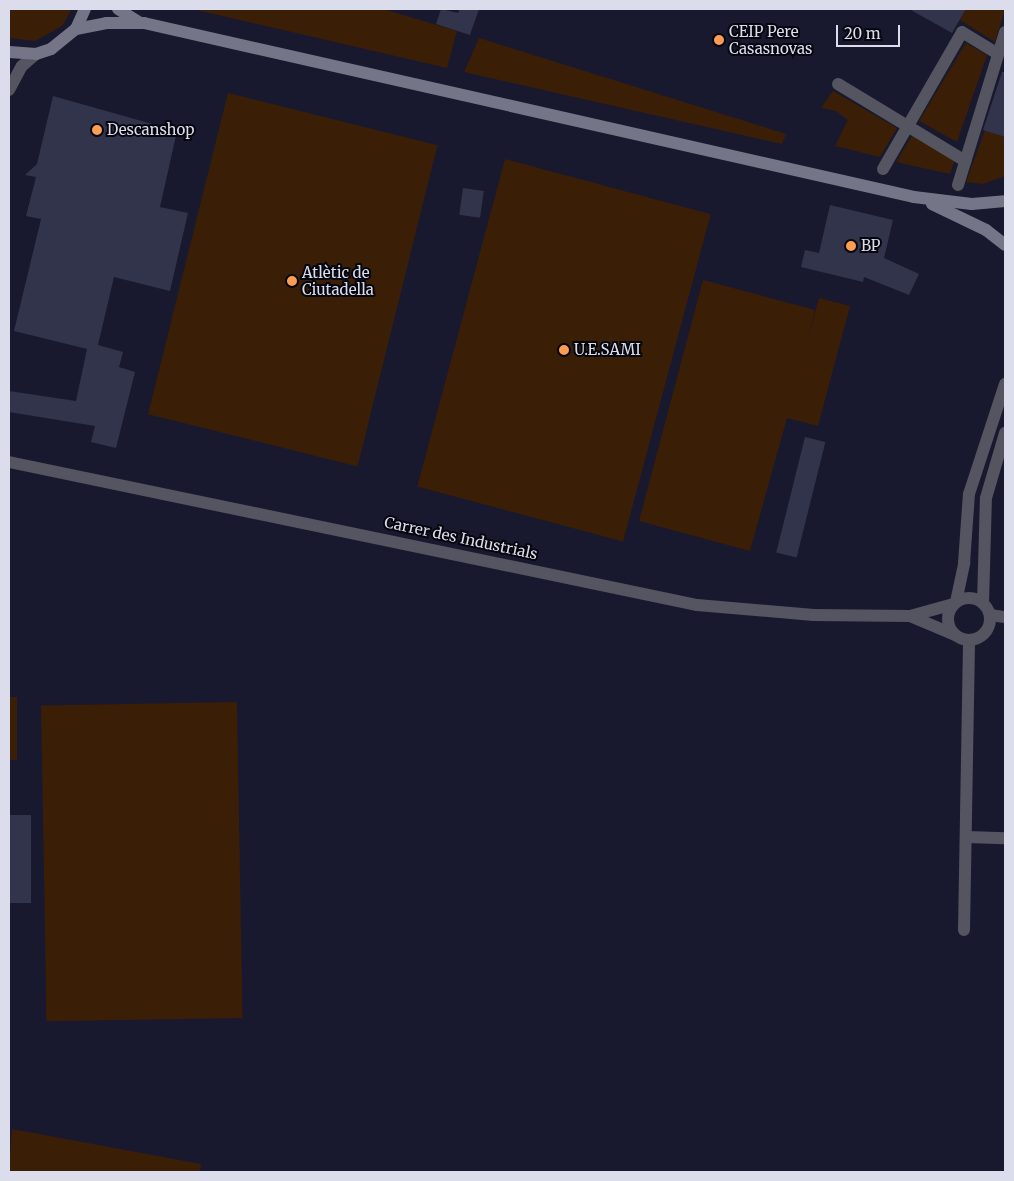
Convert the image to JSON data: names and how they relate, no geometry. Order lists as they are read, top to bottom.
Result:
{
  "streets": {
    "street": ["Carrer des Industrials"]
  },
  "places": [
    "CEIP Pere Casasnovas",
    "Descanshop",
    "BP",
    "Atlètic de Ciutadella",
    "U.E.SAMI"
  ],
  "scale_bar": "20 m"
}
